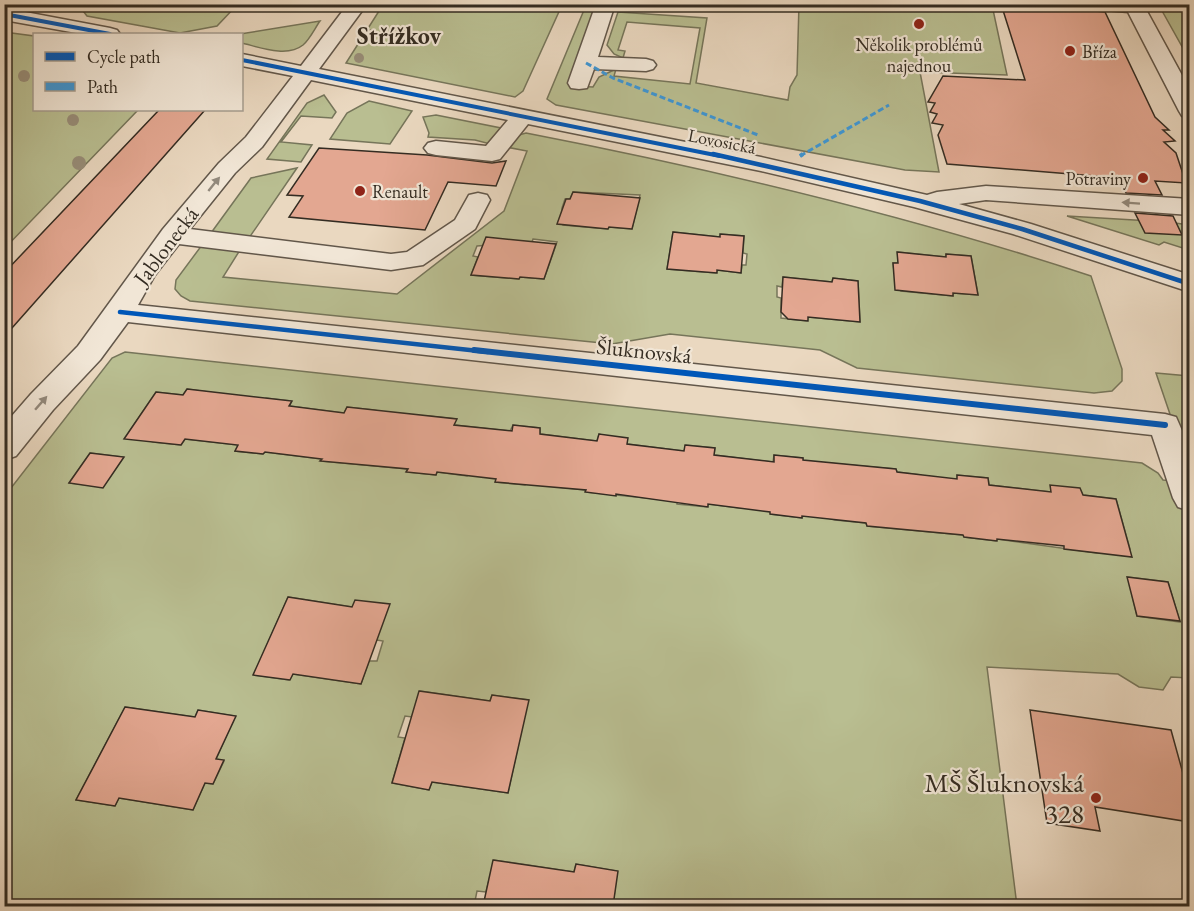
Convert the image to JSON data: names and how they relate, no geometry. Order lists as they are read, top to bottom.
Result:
{
  "streets": {
    "street": ["Lovosická", "Jablonecká", "Šluknovská"]
  },
  "crossings": [
    ["Lovosická", "Jablonecká"],
    ["Jablonecká", "Šluknovská"]
  ],
  "one_way": ["Jablonecká"],
  "districts": ["Střížkov"],
  "places": [
    "Několik problémů najednou",
    "Bříza",
    "Potraviny",
    "Renault",
    "MŠ Šluknovská 328"
  ],
  "legend": ["Cycle path", "Path"]
}
